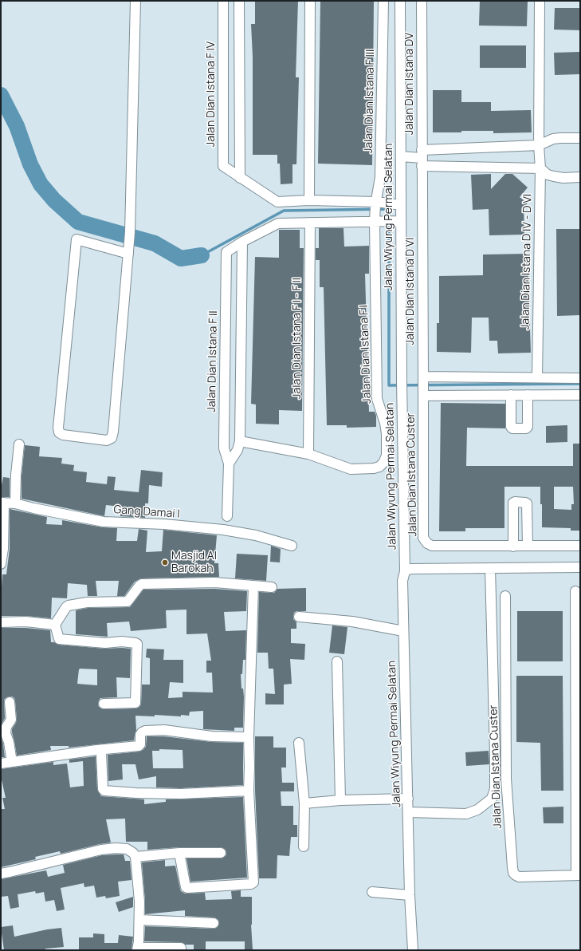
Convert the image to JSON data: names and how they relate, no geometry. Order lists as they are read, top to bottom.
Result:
{
  "streets": {
    "street": [
      "Jalan Dian Istana DV",
      "Jalan Dian Istana F IV",
      "Jalan Dian Istana F III",
      "Jalan Wiyung Permai Selatan",
      "Jalan Dian Istana D IV - D VI",
      "Jalan Dian Istana D VI",
      "Jalan Dian Istana F I - F II",
      "Jalan Dian Istana F I",
      "Jalan Dian Istana F II",
      "Jalan Dian Istana Custer",
      "Gang Damai I"
    ]
  },
  "crossings": [
    ["Jalan Dian Istana DV", "Jalan Dian Istana D VI"],
    ["Jalan Dian Istana F IV", "Jalan Dian Istana F III"],
    ["Jalan Dian Istana F IV", "Jalan Wiyung Permai Selatan"],
    ["Jalan Dian Istana F IV", "Jalan Dian Istana F I"],
    ["Jalan Dian Istana F III", "Jalan Dian Istana F I"],
    ["Jalan Wiyung Permai Selatan", "Jalan Dian Istana F II"],
    ["Jalan Dian Istana D VI", "Jalan Dian Istana Custer"],
    ["Jalan Dian Istana F I - F II", "Jalan Dian Istana F I"],
    ["Jalan Dian Istana F I - F II", "Jalan Dian Istana F II"],
    ["Jalan Dian Istana F I", "Jalan Dian Istana F II"]
  ],
  "places": ["Masjid Al Barokah"]
}
